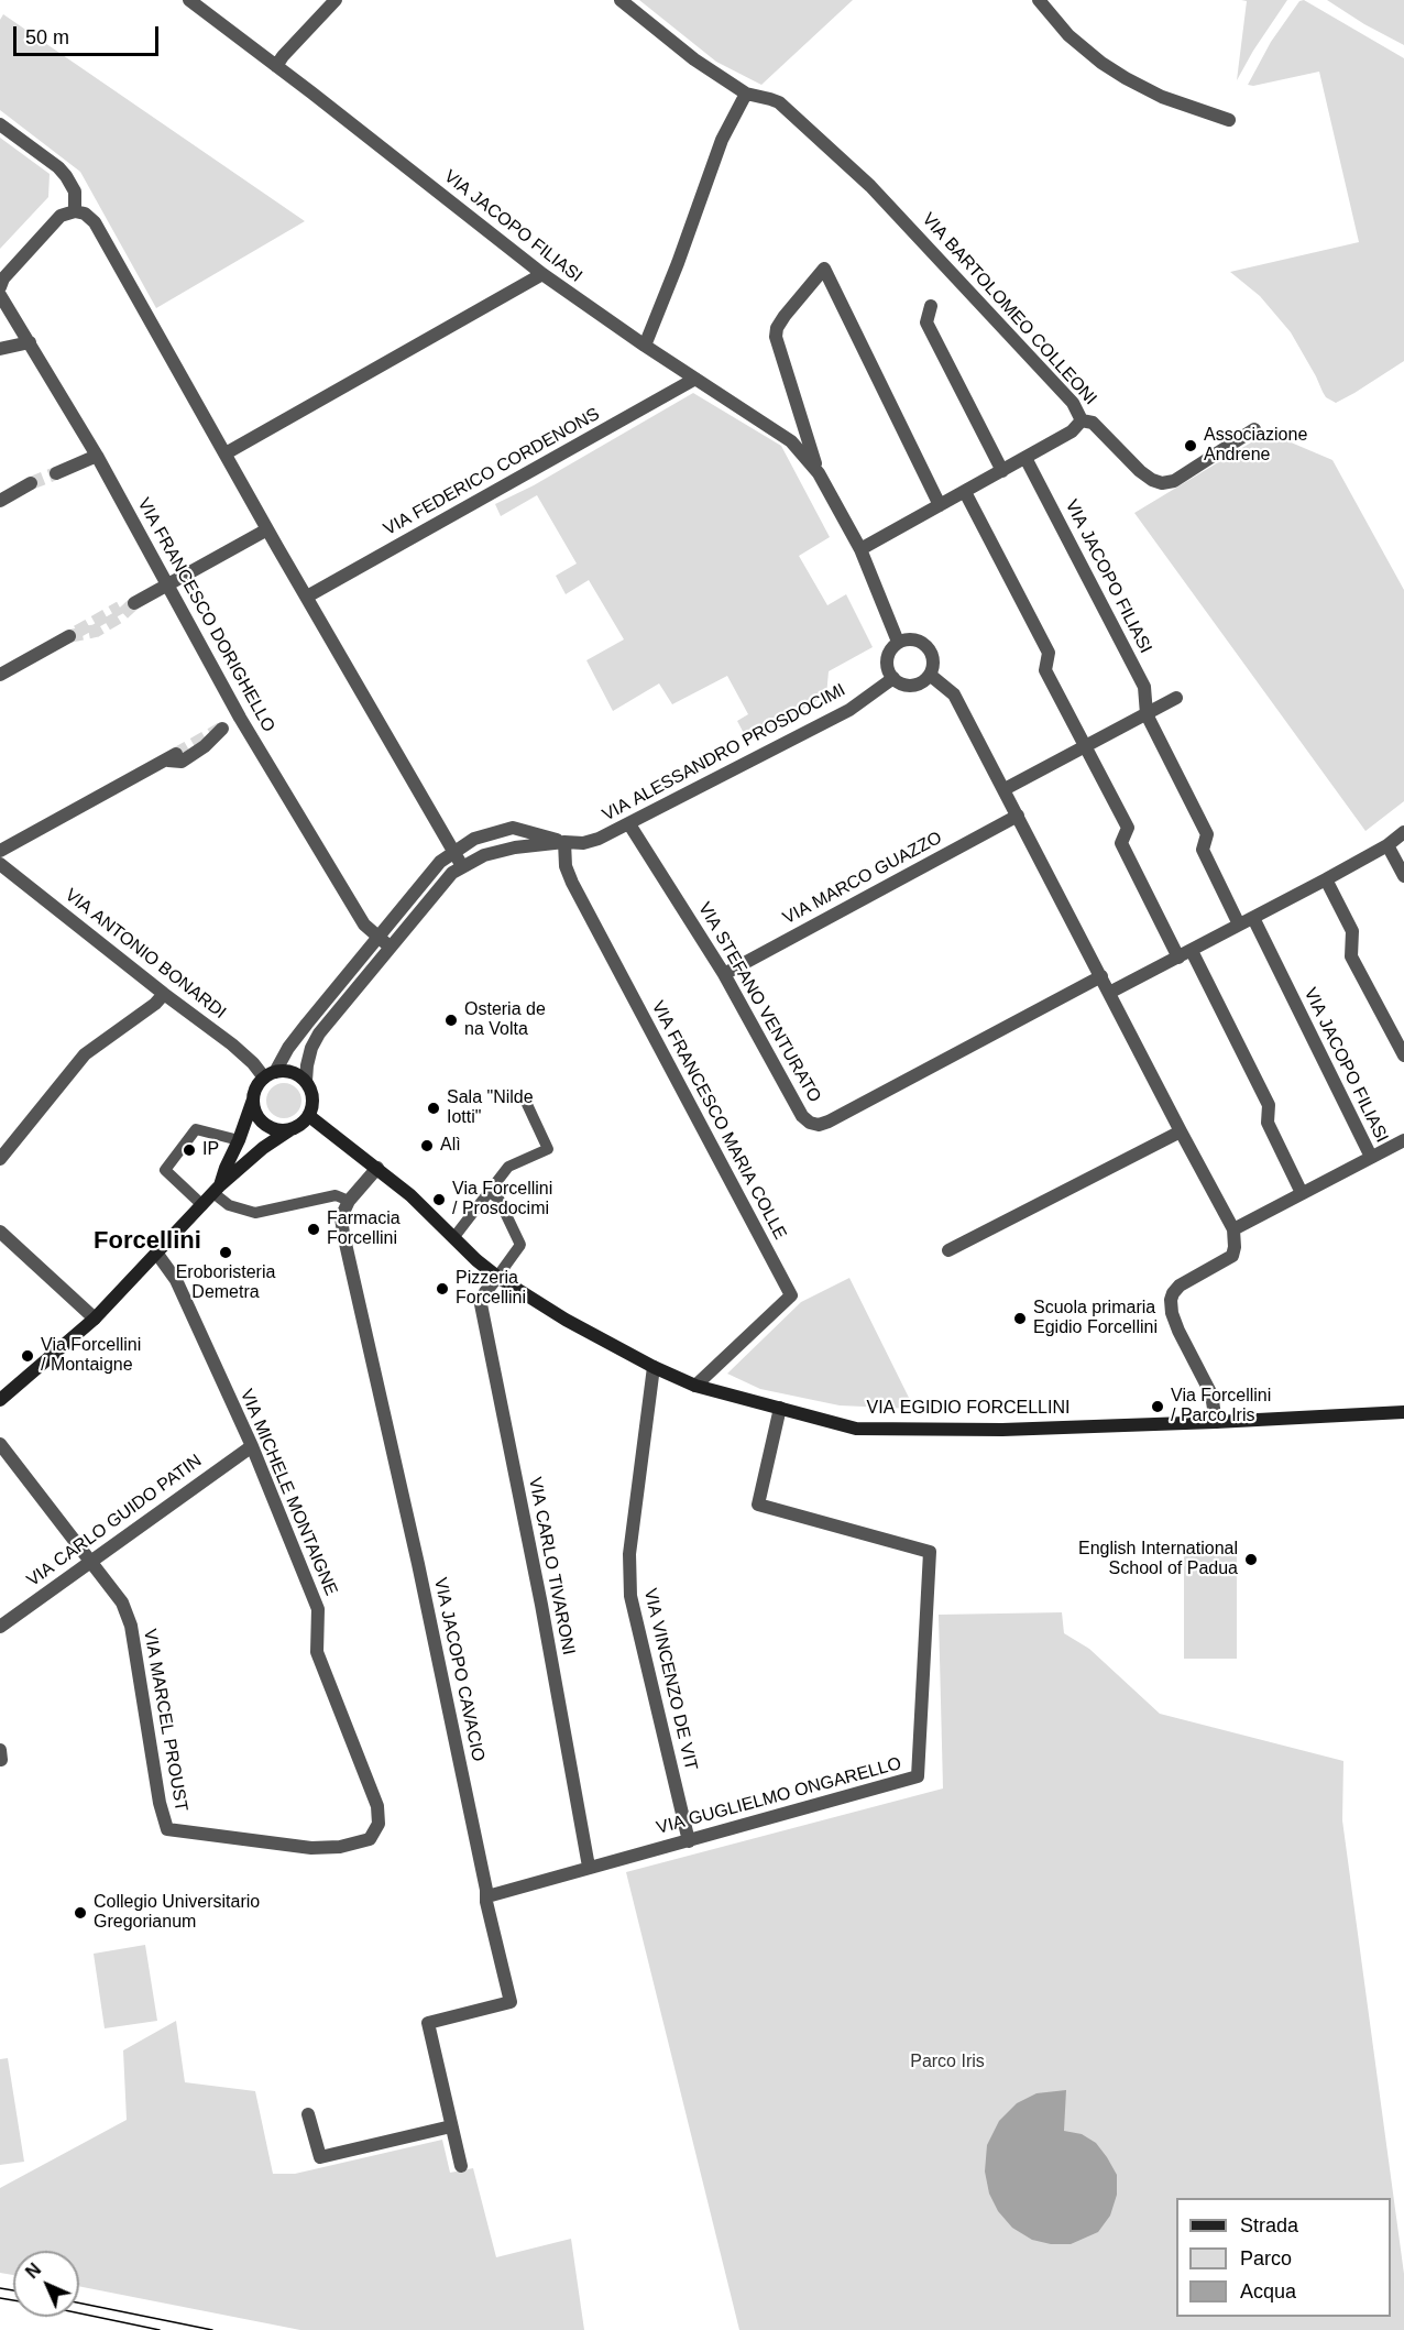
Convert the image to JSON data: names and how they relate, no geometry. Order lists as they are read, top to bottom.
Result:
{
  "streets": {
    "street": [
      "VIA JACOPO FILIASI",
      "VIA BARTOLOMEO COLLEONI",
      "VIA FEDERICO CORDENONS",
      "VIA FRANCESCO DORIGHELLO",
      "VIA ALESSANDRO PROSDOCIMI",
      "VIA MARCO GUAZZO",
      "VIA ANTONIO BONARDI",
      "VIA STEFANO VENTURATO",
      "VIA FRANCESCO MARIA COLLE",
      "VIA EGIDIO FORCELLINI",
      "VIA MICHELE MONTAIGNE",
      "VIA CARLO GUIDO PATIN",
      "VIA CARLO TIVARONI",
      "VIA JACOPO CAVACIO",
      "VIA VINCENZO DE VIT",
      "VIA MARCEL PROUST",
      "VIA GUGLIELMO ONGARELLO"
    ]
  },
  "crossings": [
    ["VIA JACOPO FILIASI", "VIA FEDERICO CORDENONS"],
    ["VIA JACOPO FILIASI", "VIA ALESSANDRO PROSDOCIMI"],
    ["VIA FRANCESCO DORIGHELLO", "VIA ALESSANDRO PROSDOCIMI"],
    ["VIA ALESSANDRO PROSDOCIMI", "VIA ANTONIO BONARDI"],
    ["VIA ALESSANDRO PROSDOCIMI", "VIA STEFANO VENTURATO"],
    ["VIA ALESSANDRO PROSDOCIMI", "VIA FRANCESCO MARIA COLLE"],
    ["VIA ALESSANDRO PROSDOCIMI", "VIA EGIDIO FORCELLINI"],
    ["VIA MARCO GUAZZO", "VIA STEFANO VENTURATO"],
    ["VIA ANTONIO BONARDI", "VIA EGIDIO FORCELLINI"],
    ["VIA FRANCESCO MARIA COLLE", "VIA EGIDIO FORCELLINI"],
    ["VIA EGIDIO FORCELLINI", "VIA CARLO TIVARONI"],
    ["VIA EGIDIO FORCELLINI", "VIA VINCENZO DE VIT"],
    ["VIA EGIDIO FORCELLINI", "VIA GUGLIELMO ONGARELLO"],
    ["VIA MICHELE MONTAIGNE", "VIA CARLO GUIDO PATIN"],
    ["VIA MICHELE MONTAIGNE", "VIA MARCEL PROUST"],
    ["VIA CARLO GUIDO PATIN", "VIA MARCEL PROUST"],
    ["VIA CARLO TIVARONI", "VIA GUGLIELMO ONGARELLO"],
    ["VIA JACOPO CAVACIO", "VIA GUGLIELMO ONGARELLO"],
    ["VIA VINCENZO DE VIT", "VIA GUGLIELMO ONGARELLO"]
  ],
  "districts": ["Forcellini"],
  "parks": ["Parco Iris"],
  "places": [
    "Associazione Andrene",
    "Osteria de na Volta",
    "Sala \"Nilde Iotti\"",
    "Alì",
    "IP",
    "Via Forcellini / Prosdocimi",
    "Farmacia Forcellini",
    "Eroboristeria Demetra",
    "Pizzeria Forcellini",
    "Scuola primaria Egidio Forcellini",
    "Via Forcellini / Montaigne",
    "Via Forcellini / Parco Iris",
    "English International School of Padua",
    "Collegio Universitario Gregorianum"
  ],
  "legend": ["Strada", "Parco", "Acqua"],
  "scale_bar": "50 m",
  "north": "top left"
}
